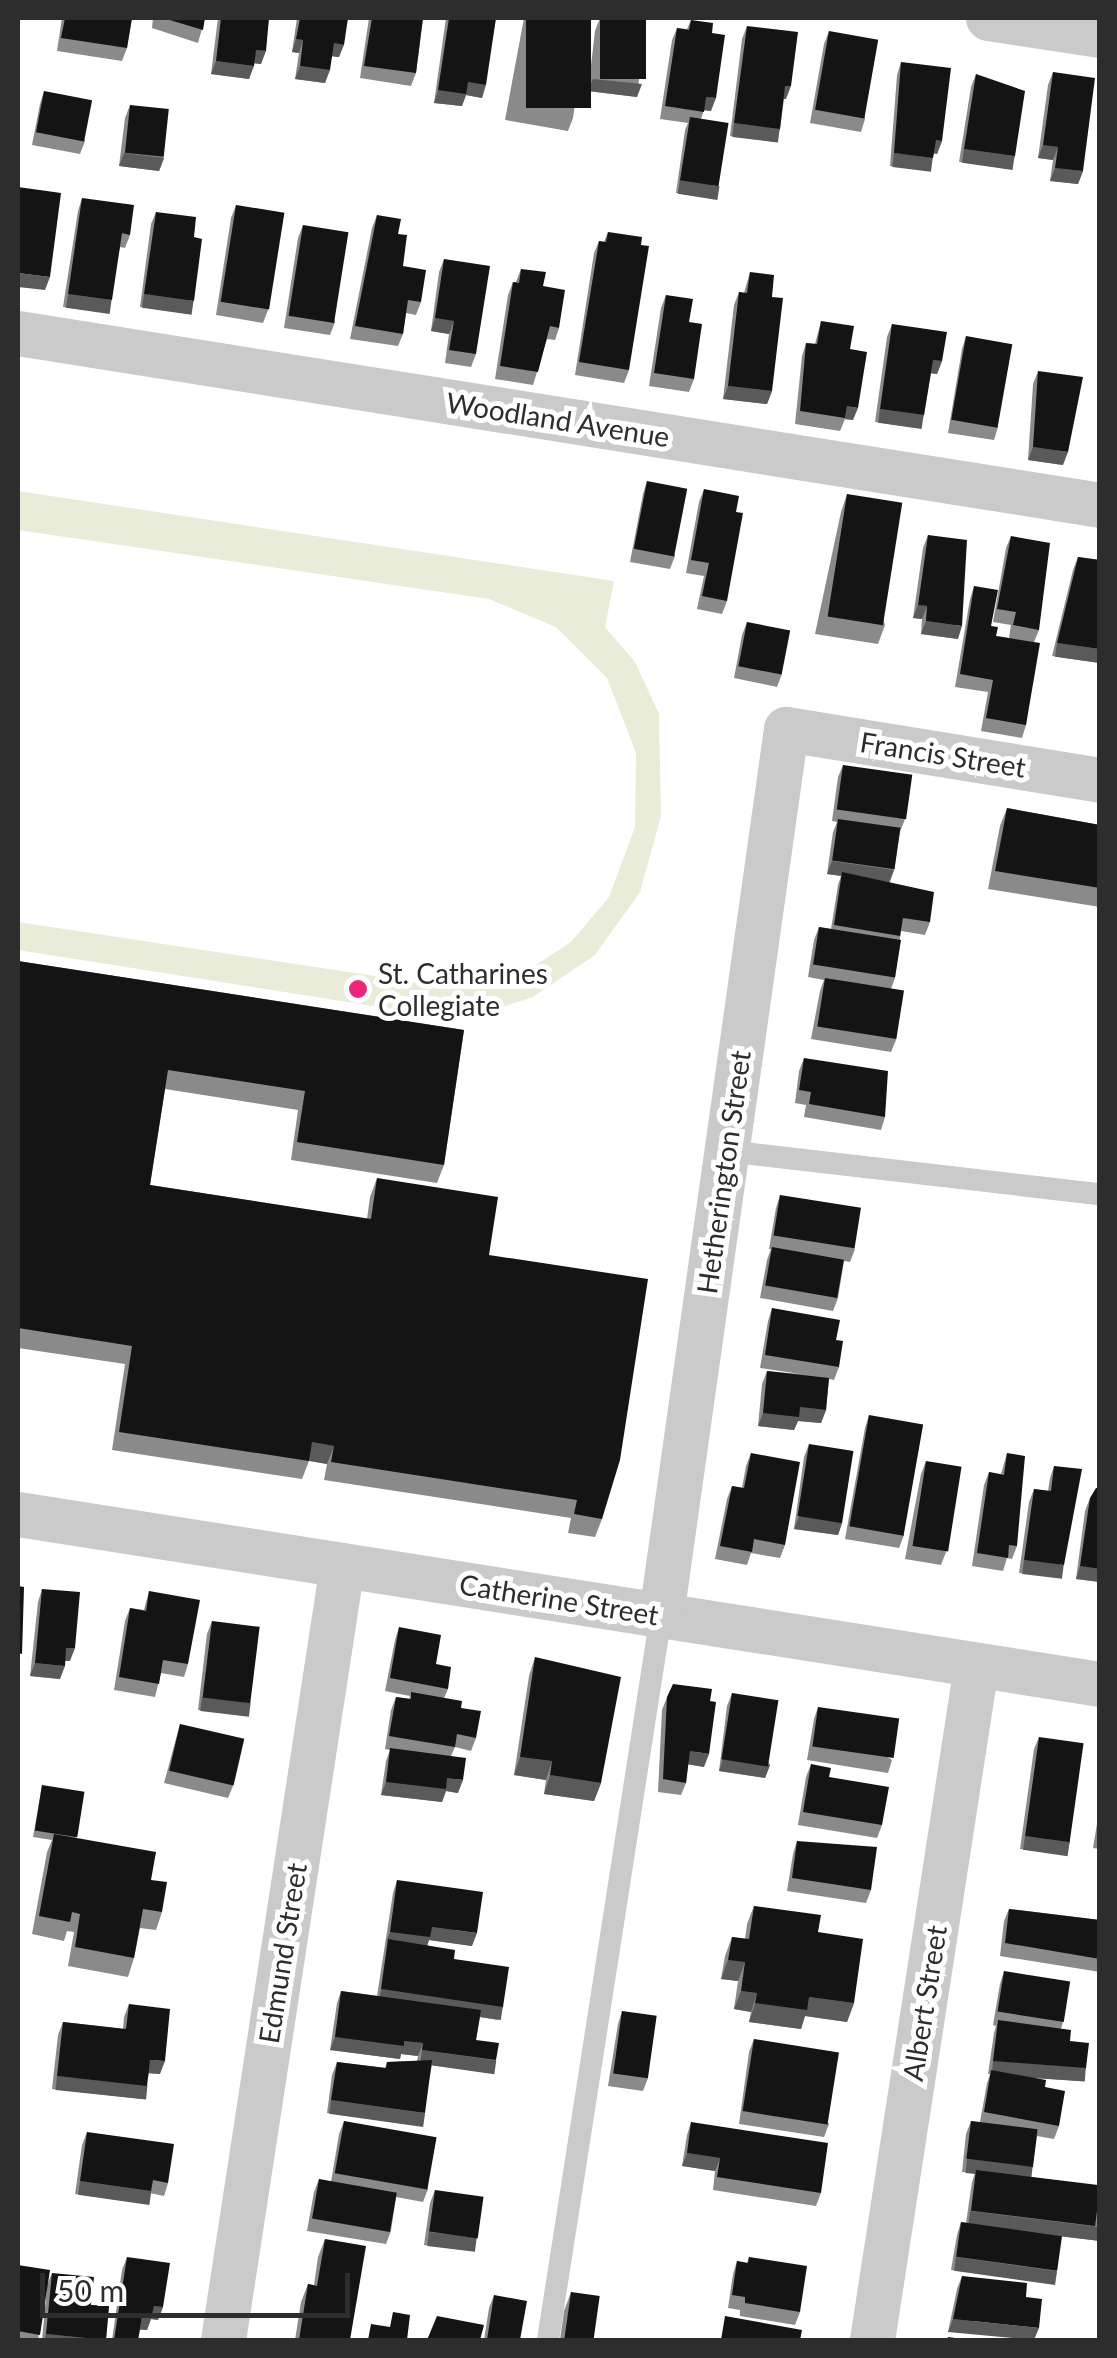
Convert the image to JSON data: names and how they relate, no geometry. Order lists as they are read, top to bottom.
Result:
{
  "streets": {
    "street": [
      "Woodland Avenue",
      "Francis Street",
      "Hetherington Street",
      "Catherine Street",
      "Edmund Street",
      "Albert Street"
    ]
  },
  "crossings": [
    ["Francis Street", "Hetherington Street"],
    ["Hetherington Street", "Catherine Street"],
    ["Catherine Street", "Edmund Street"],
    ["Catherine Street", "Albert Street"]
  ],
  "places": ["St. Catharines Collegiate"],
  "scale_bar": "50 m"
}
